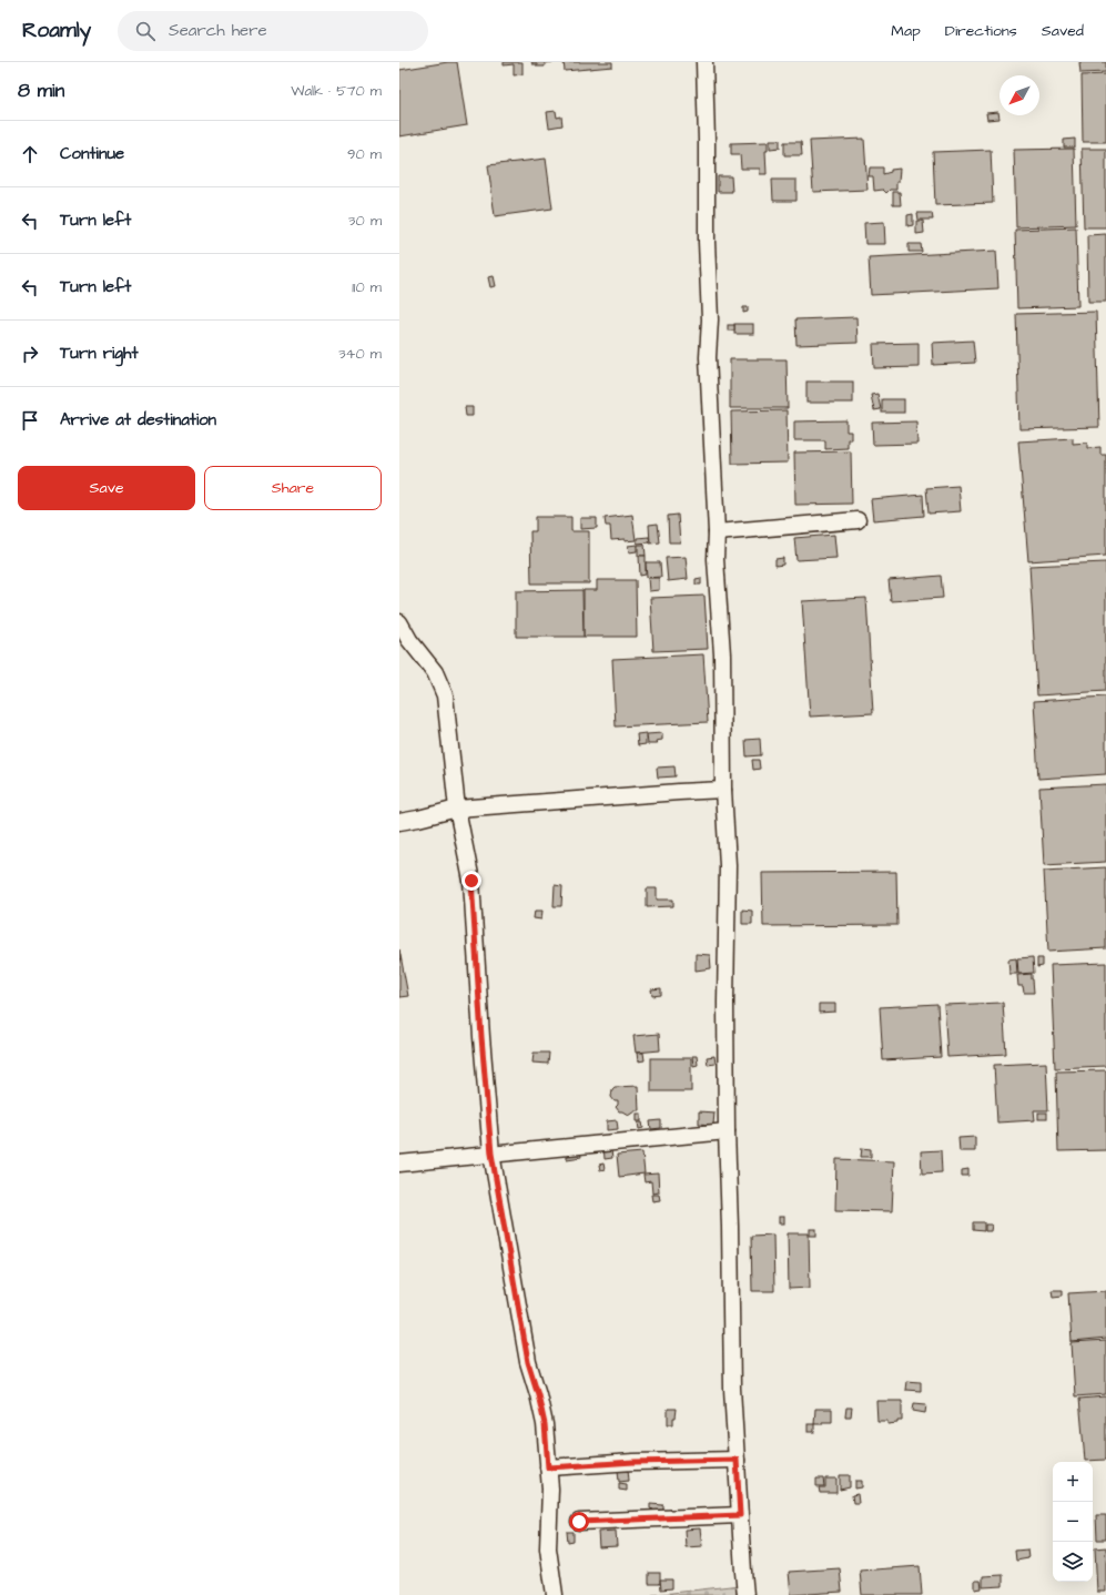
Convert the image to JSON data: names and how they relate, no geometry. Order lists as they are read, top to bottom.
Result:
{
  "north": "bottom left",
  "page": {
    "header": "Roamly",
    "search": "Search here",
    "nav": ["Map", "Directions", "Saved"],
    "heading": ["8 min", "Walk · 570 m"],
    "list": [
      ["Continue", "90 m"],
      ["Turn left", "30 m"],
      ["Turn left", "110 m"],
      ["Turn right", "340 m"],
      "Arrive at destination"
    ],
    "buttons": ["Save", "Share"],
    "map_buttons": ["+", "−"]
  }
}
